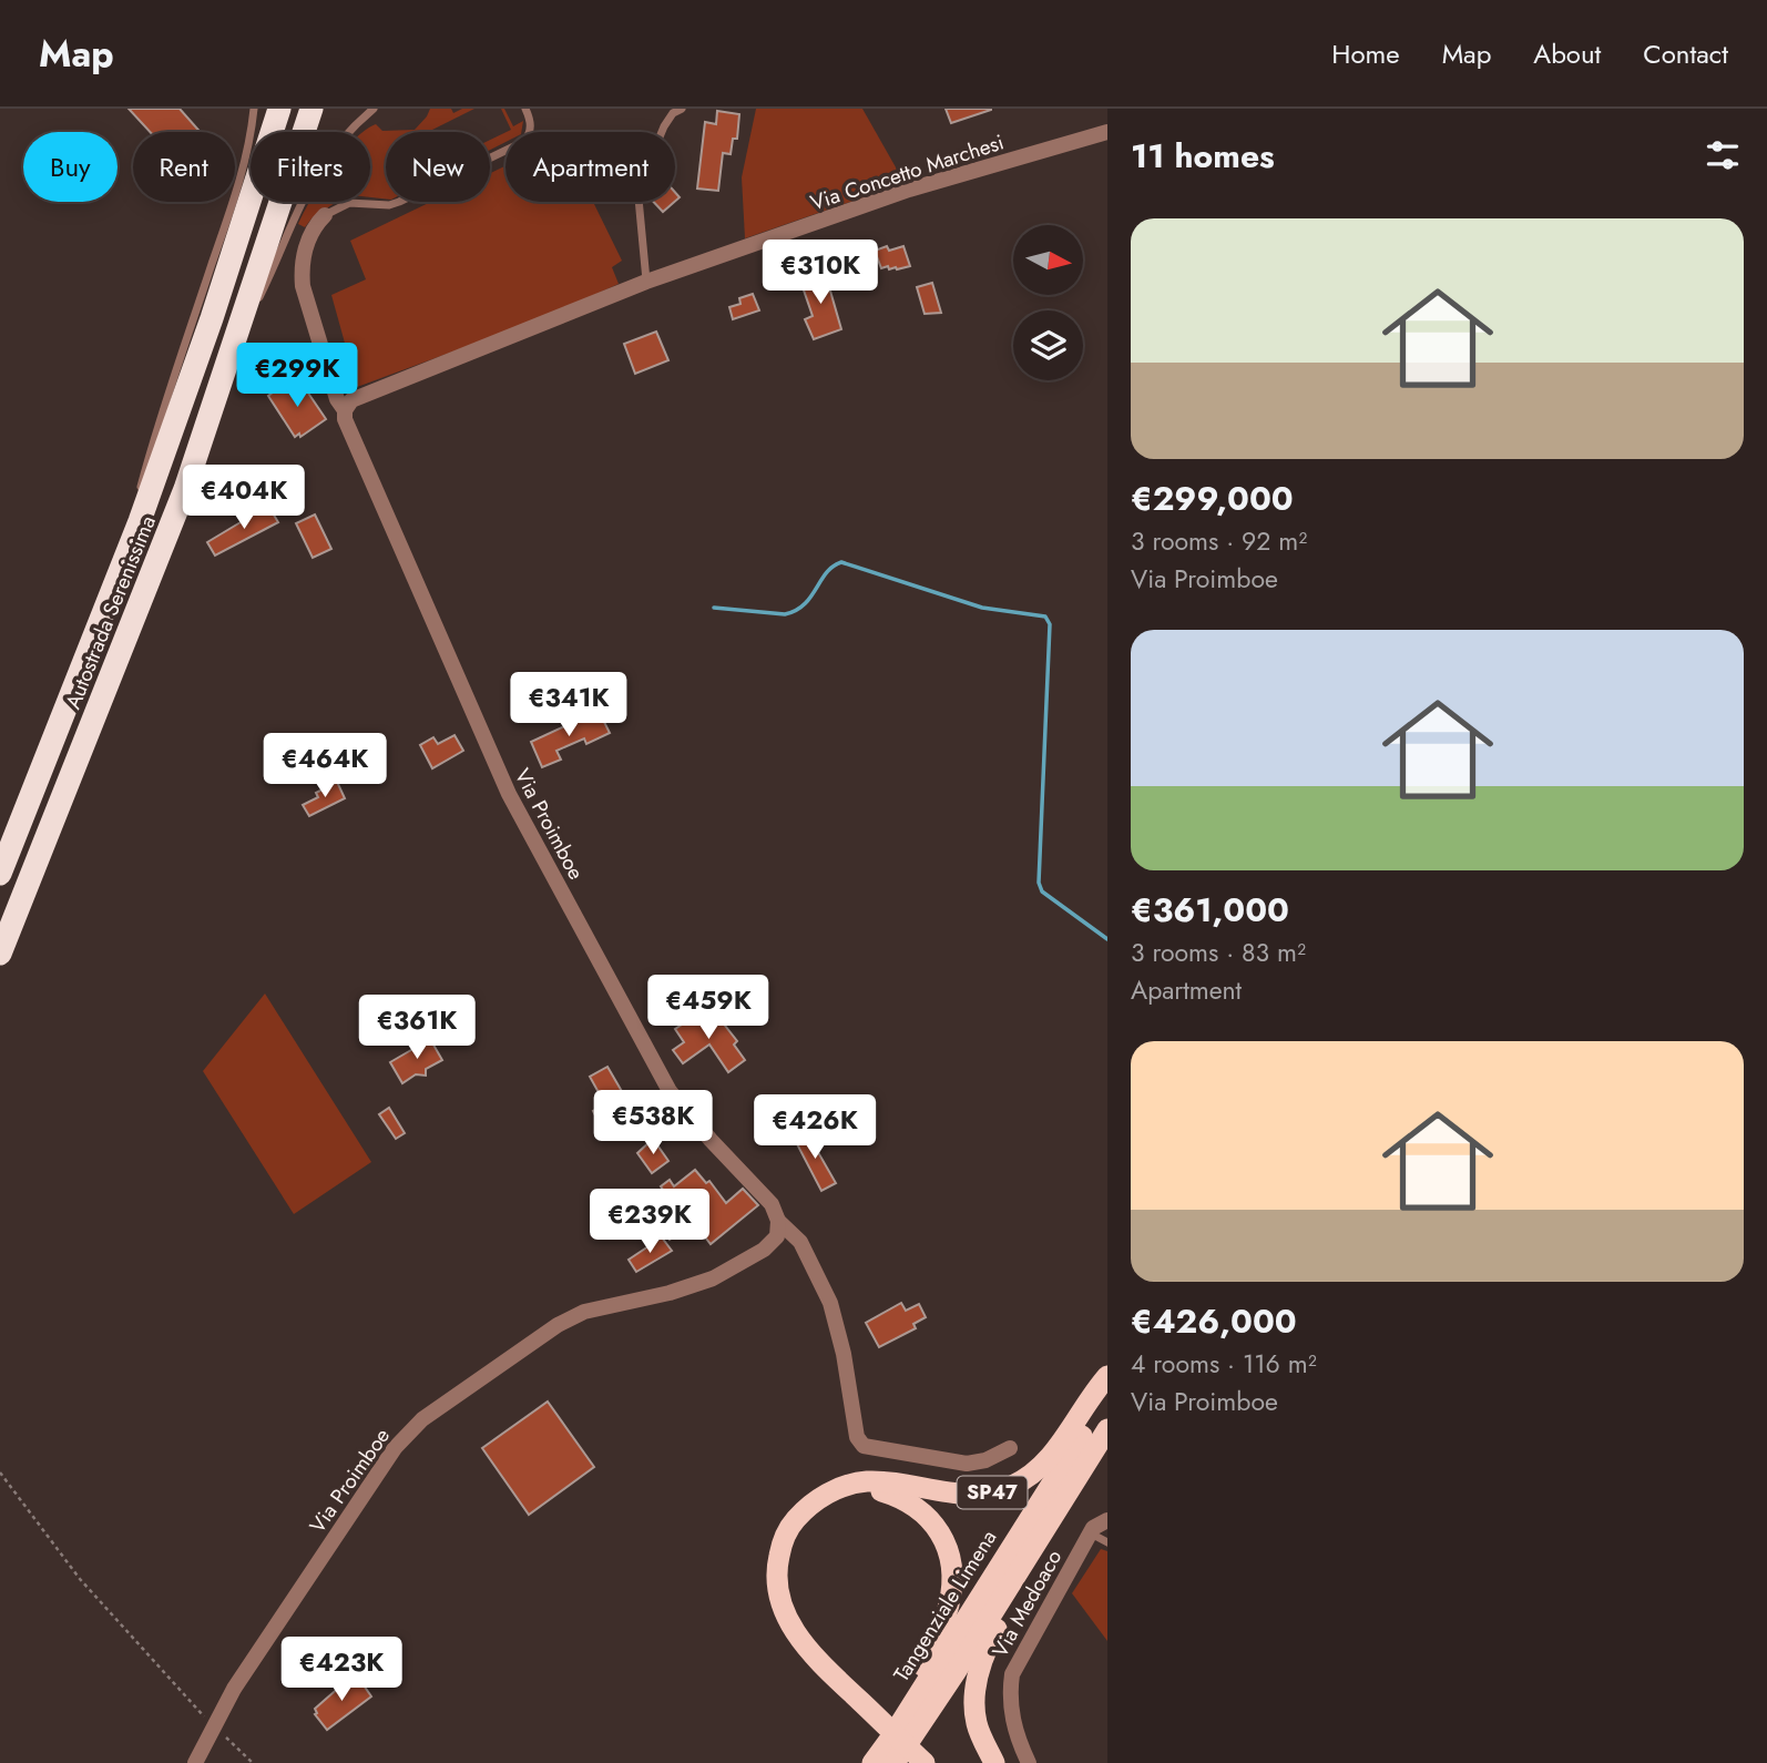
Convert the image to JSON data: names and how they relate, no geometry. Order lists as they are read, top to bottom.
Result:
{
  "streets": {
    "highway": ["Autostrada Serenissima", "SP47", "Tangenziale Limena"],
    "street": ["Via Concetto Marchesi", "Via Proimboe", "Via Medoaco"]
  },
  "north": "right",
  "page": {
    "header": "Map",
    "nav": [
      "Home",
      "Map",
      "About",
      "Contact"
    ],
    "heading": "11 homes",
    "chip": [
      "Buy",
      "Rent",
      "Filters",
      "New",
      "Apartment"
    ],
    "list": [
      {
        "name": "€299,000",
        "note": "3 rooms · 92 m² · Via Proimboe"
      },
      {
        "name": "€361,000",
        "note": "3 rooms · 83 m² · Apartment"
      },
      {
        "name": "€426,000",
        "note": "4 rooms · 116 m² · Via Proimboe"
      }
    ],
    "price": [
      "€310K",
      "€299K",
      "€404K",
      "€341K",
      "€464K",
      "€459K",
      "€361K",
      "€538K",
      "€426K",
      "€239K",
      "€423K"
    ]
  }
}
